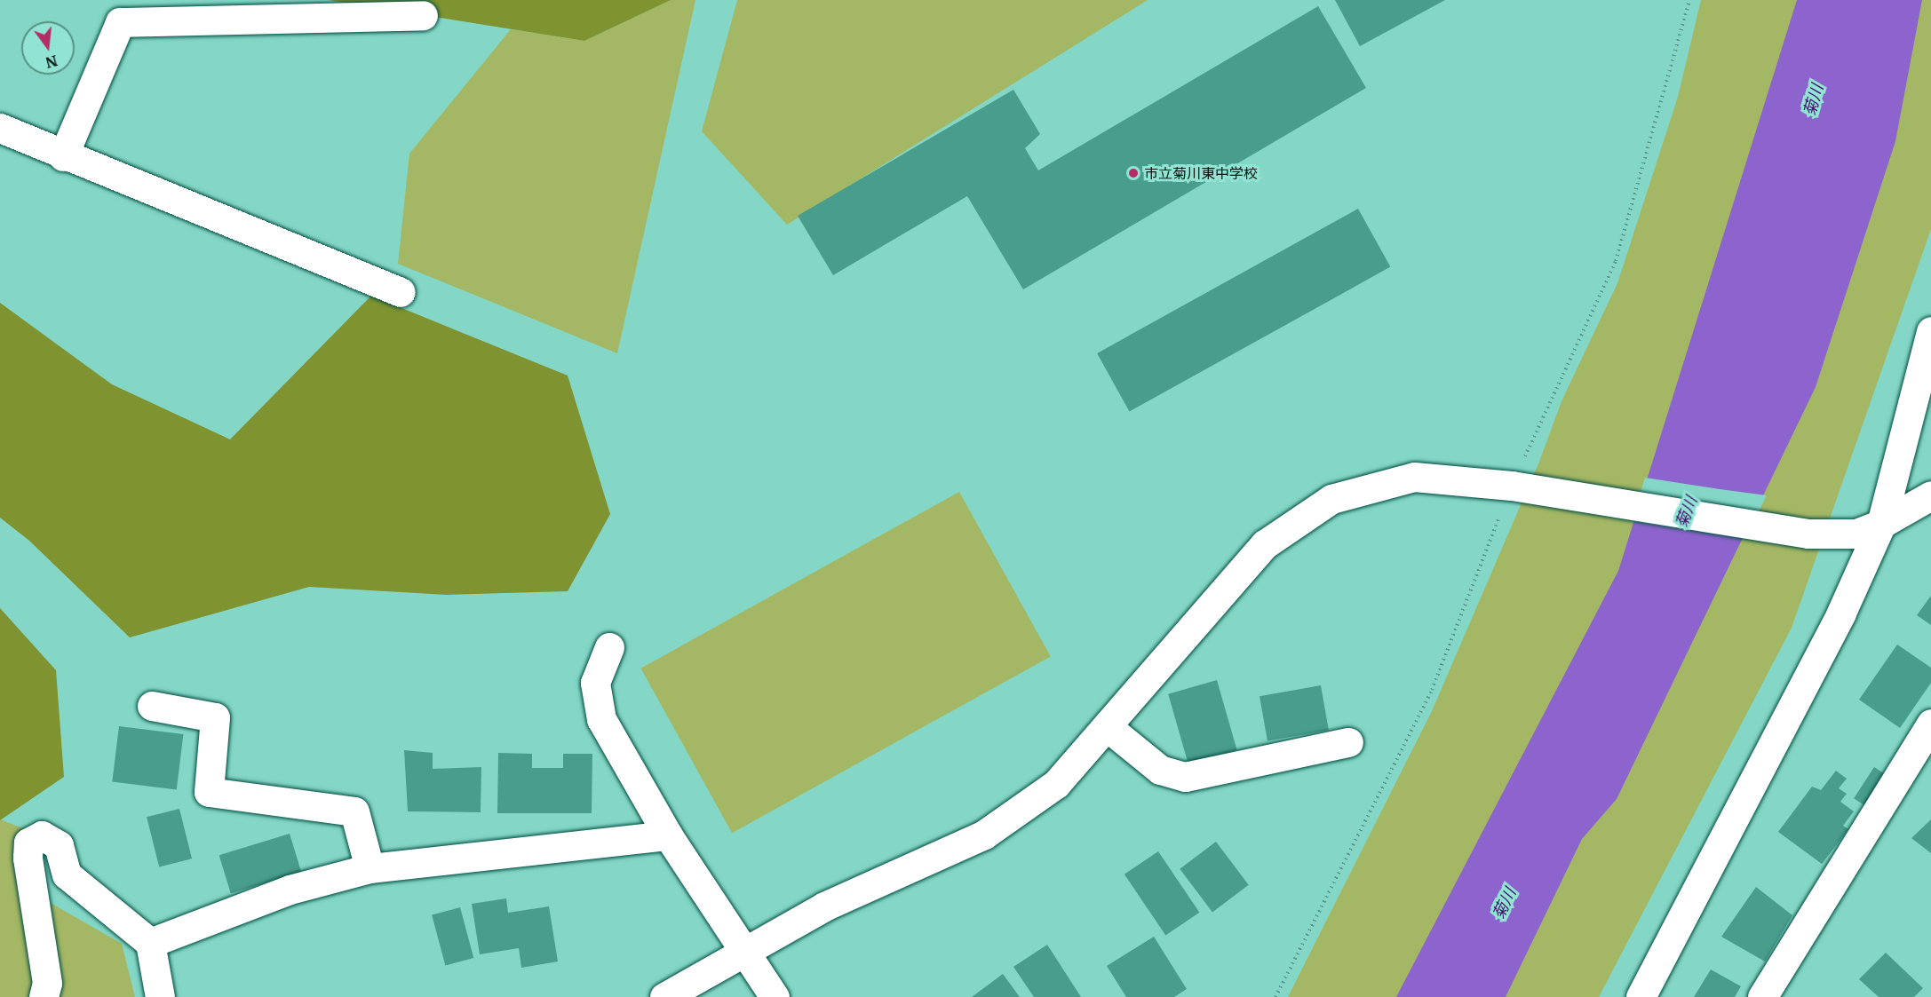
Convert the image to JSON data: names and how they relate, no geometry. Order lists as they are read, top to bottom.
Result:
{
  "water": ["菊川"],
  "places": ["市立菊川東中学校"],
  "north": "bottom"
}
